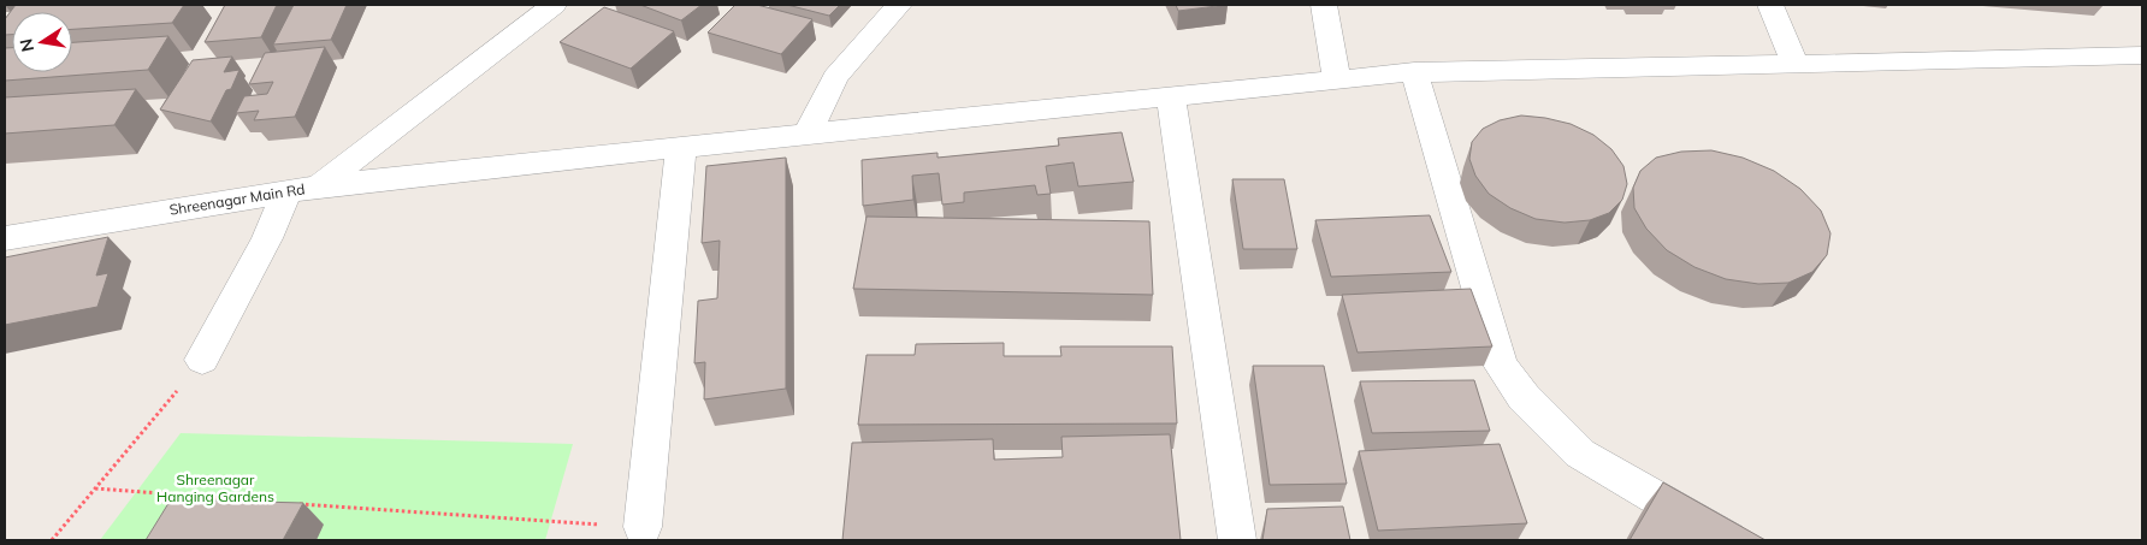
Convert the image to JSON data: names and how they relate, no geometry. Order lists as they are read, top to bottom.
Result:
{
  "streets": {
    "street": ["Shreenagar Main Rd"]
  },
  "parks": ["Shreenagar Hanging Gardens"],
  "north": "left"
}
